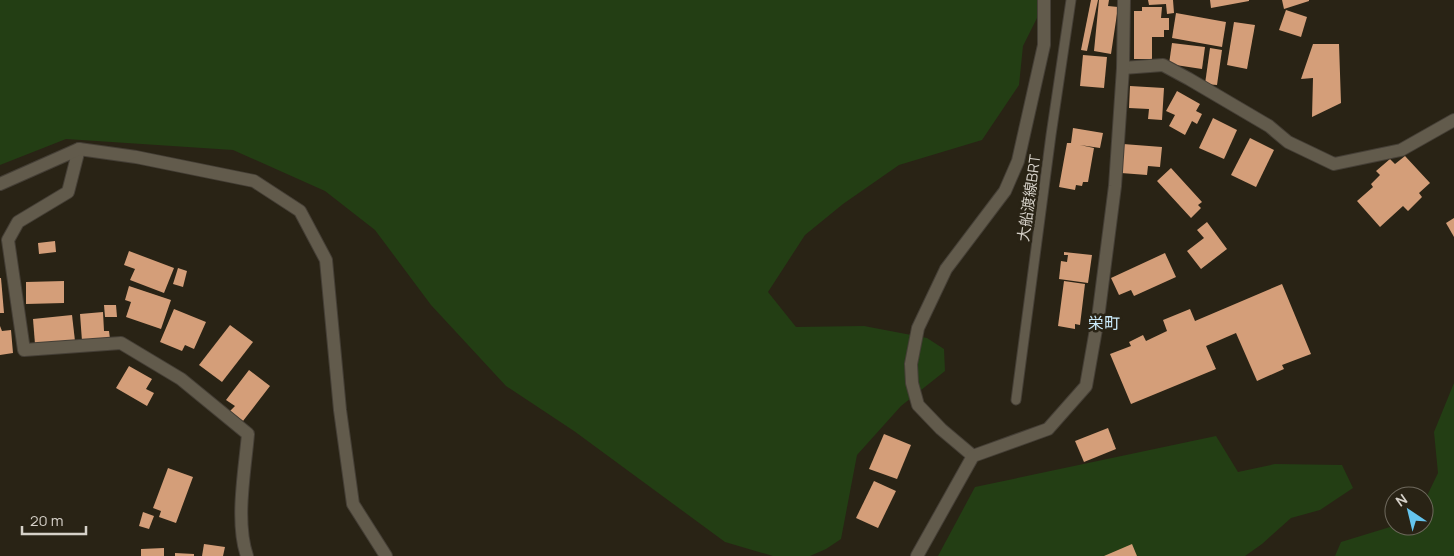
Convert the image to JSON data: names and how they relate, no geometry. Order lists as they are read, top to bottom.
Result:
{
  "streets": {
    "lane": ["大船渡線BRT"]
  },
  "districts": ["栄町"],
  "scale_bar": "20 m",
  "north": "top left"
}
